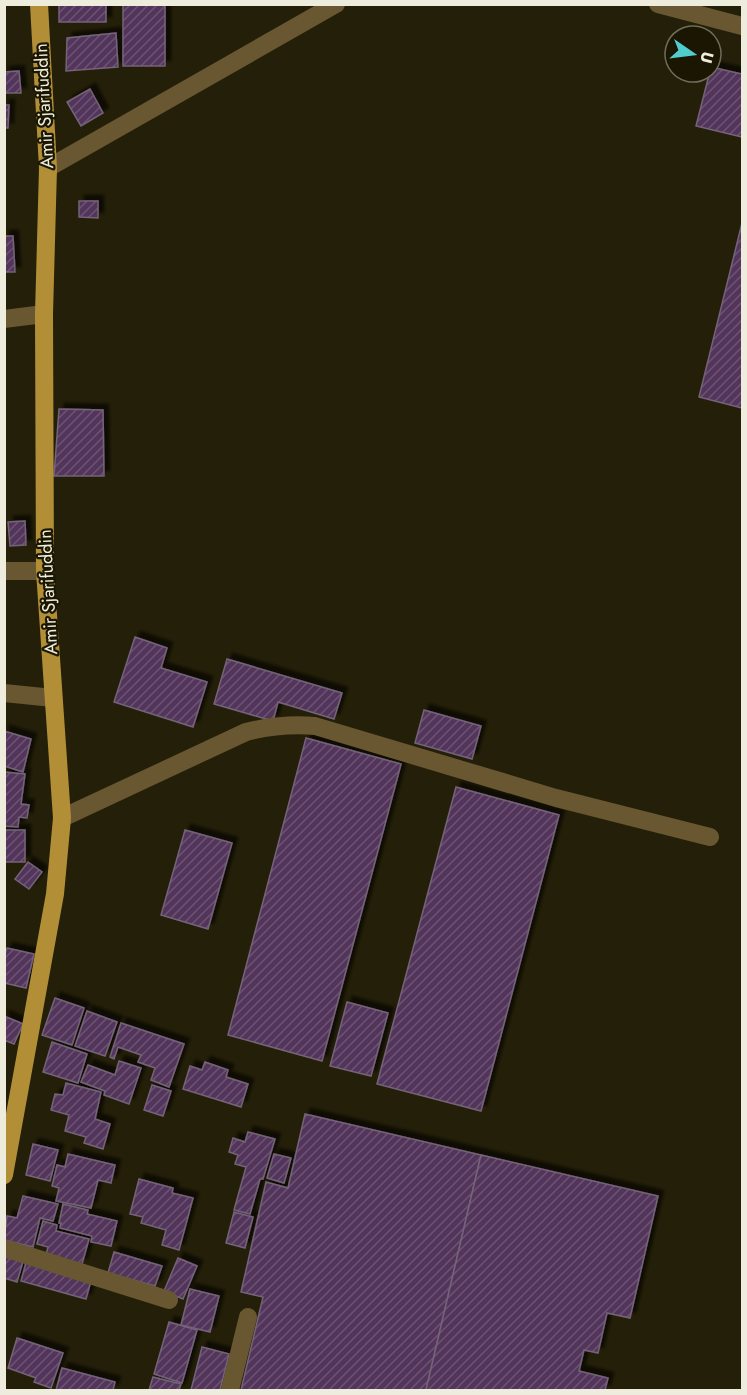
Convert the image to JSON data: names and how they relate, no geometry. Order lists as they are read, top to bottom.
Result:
{
  "streets": {
    "main road": ["Amir Sjarifuddin"]
  },
  "north": "right"
}
